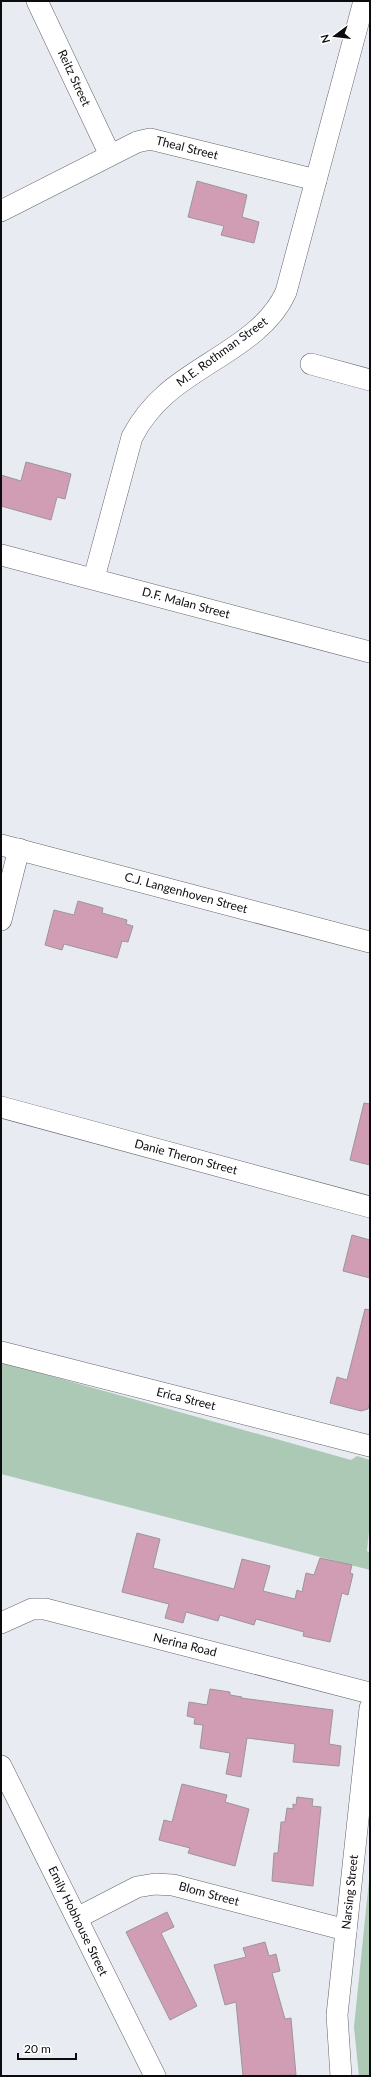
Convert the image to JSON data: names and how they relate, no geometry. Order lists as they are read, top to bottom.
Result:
{
  "streets": {
    "street": [
      "Reitz Street",
      "Theal Street",
      "M.E. Rothman Street",
      "D.F. Malan Street",
      "C.J. Langenhoven Street",
      "Danie Theron Street",
      "Erica Street",
      "Nerina Road",
      "Narsing Street",
      "Blom Street",
      "Emily Hobhouse Street"
    ]
  },
  "crossings": [
    ["Reitz Street", "Theal Street"],
    ["Theal Street", "M.E. Rothman Street"],
    ["M.E. Rothman Street", "D.F. Malan Street"],
    ["Narsing Street", "Blom Street"],
    ["Blom Street", "Emily Hobhouse Street"]
  ],
  "scale_bar": "20 m",
  "north": "left"
}
